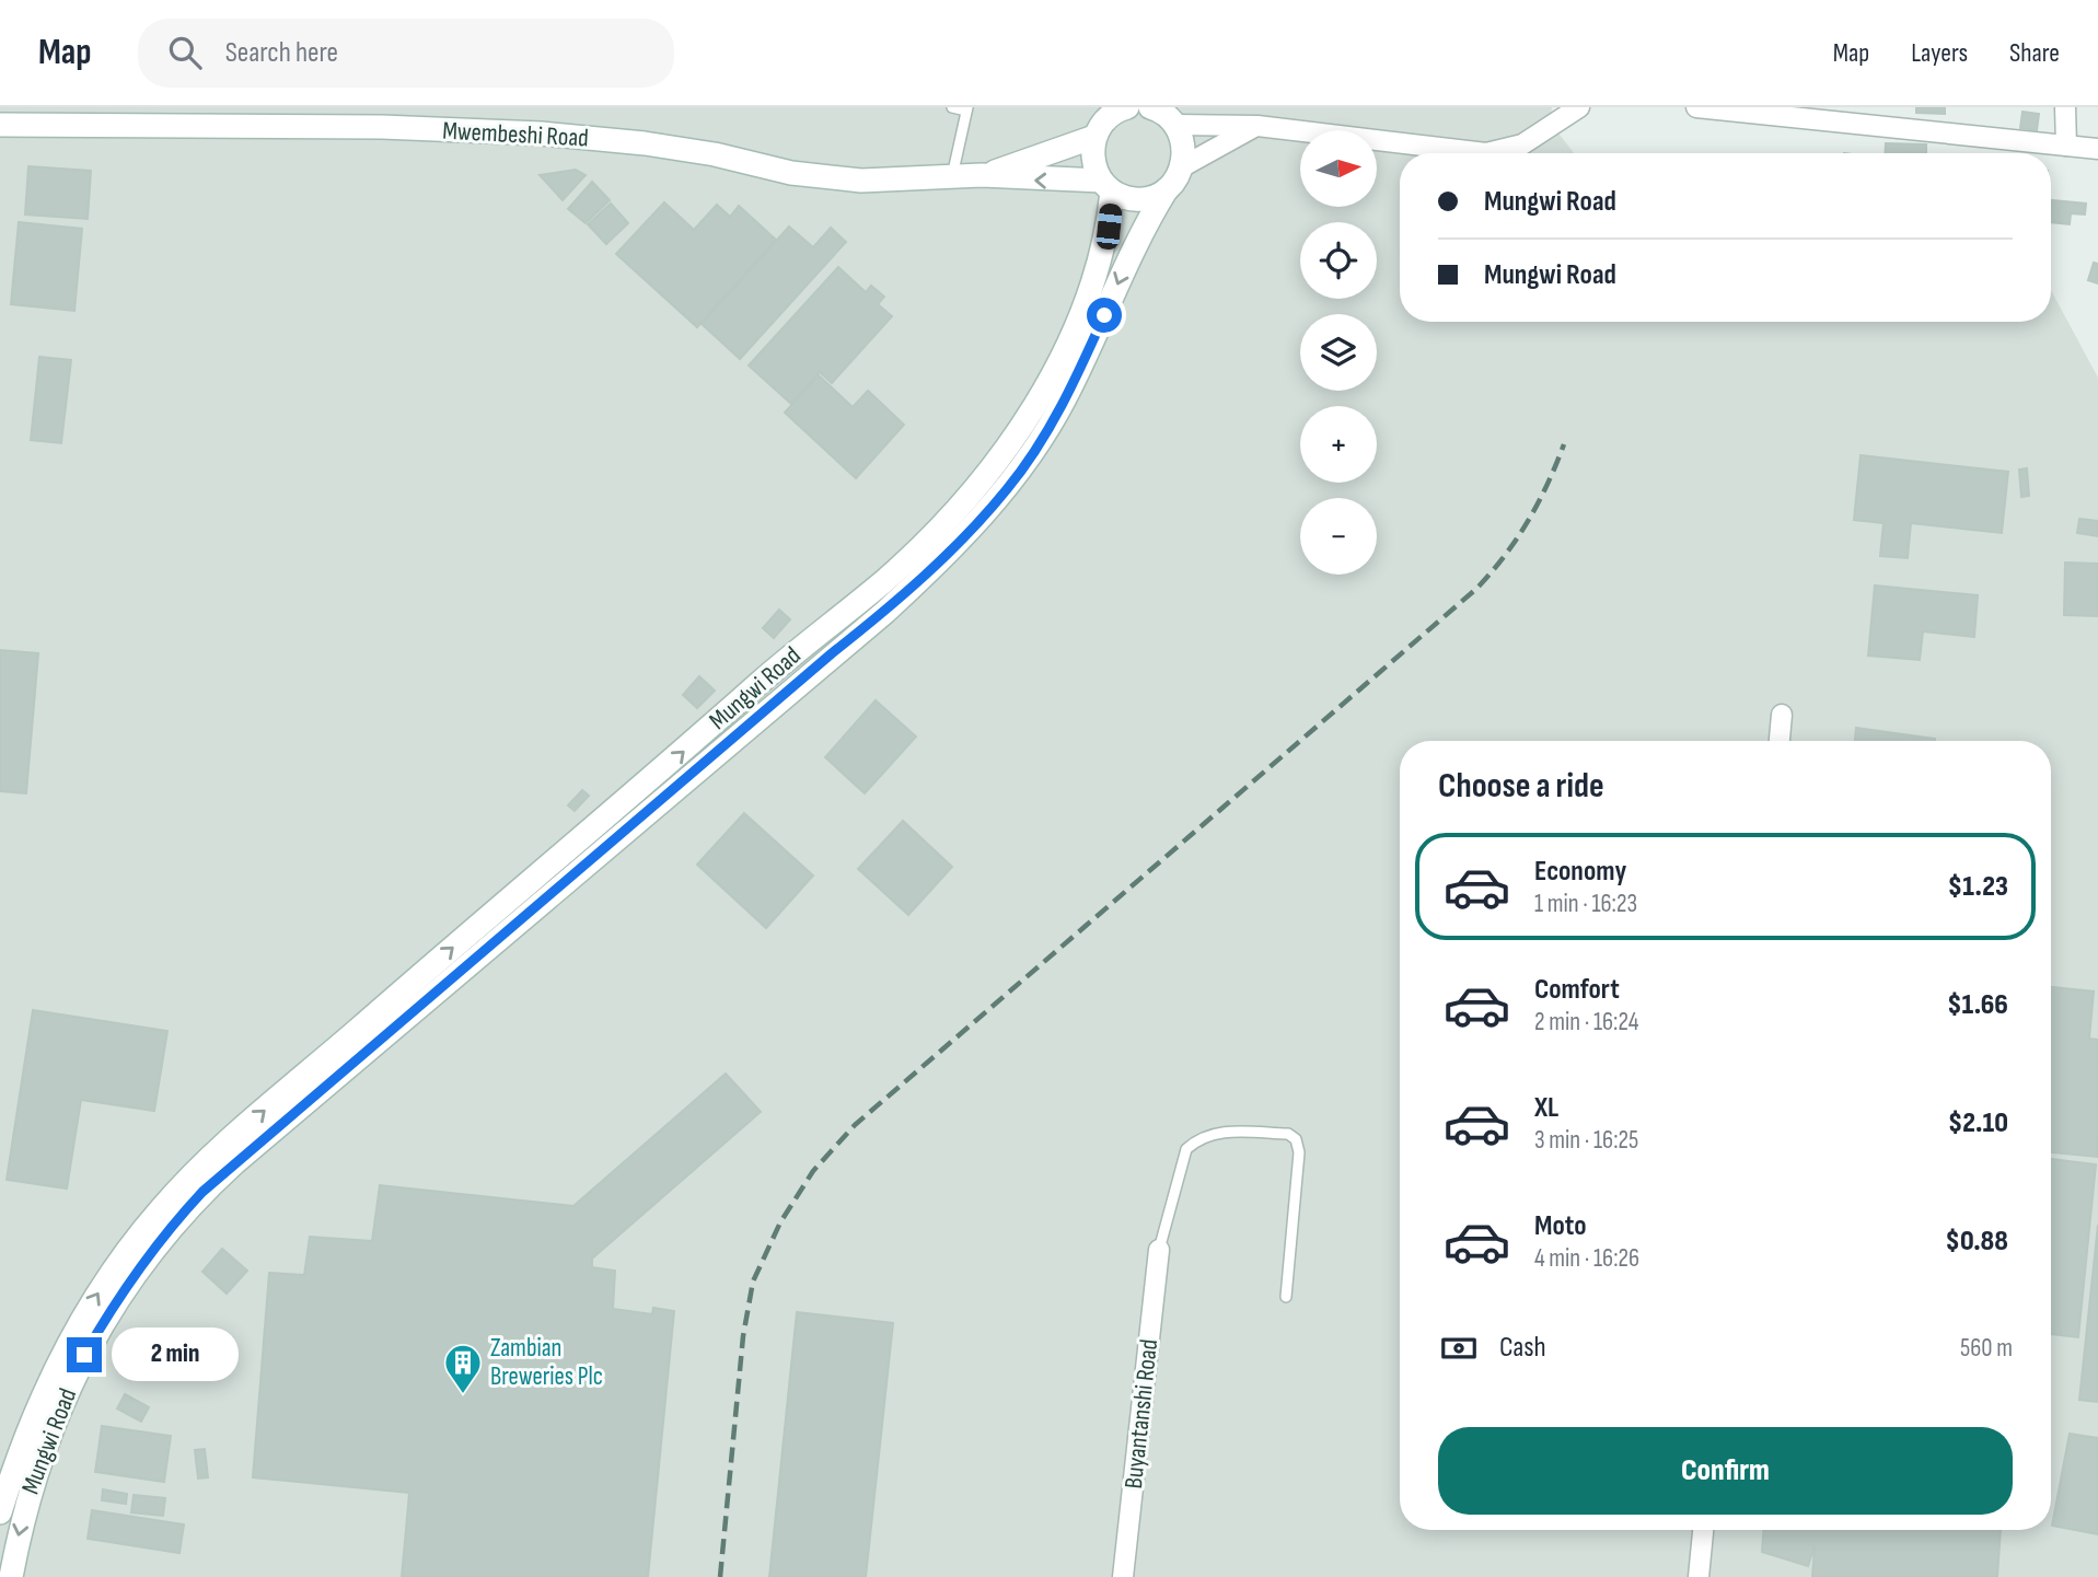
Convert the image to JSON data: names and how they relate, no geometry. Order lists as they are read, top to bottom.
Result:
{
  "streets": {
    "main road": ["Mwembeshi Road", "Mungwi Road"],
    "street": ["Buyantanshi Road"]
  },
  "places": {
    "building": ["Zambian Breweries Plc"]
  },
  "north": "right",
  "page": {
    "header": "Map",
    "search": "Search here",
    "nav": ["Map", "Layers", "Share"],
    "map_buttons": ["+", "−"],
    "banner": ["Mungwi Road", "Mungwi Road"],
    "heading": "Choose a ride",
    "list": [
      {
        "name": "Economy",
        "note": "1 min · 16:23",
        "value": "$1.23"
      },
      {
        "name": "Comfort",
        "note": "2 min · 16:24",
        "value": "$1.66"
      },
      {
        "name": "XL",
        "note": "3 min · 16:25",
        "value": "$2.10"
      },
      {
        "name": "Moto",
        "note": "4 min · 16:26",
        "value": "$0.88"
      }
    ],
    "pay": ["Cash", "560 m"],
    "bubble": "2 min",
    "buttons": "Confirm"
  }
}
